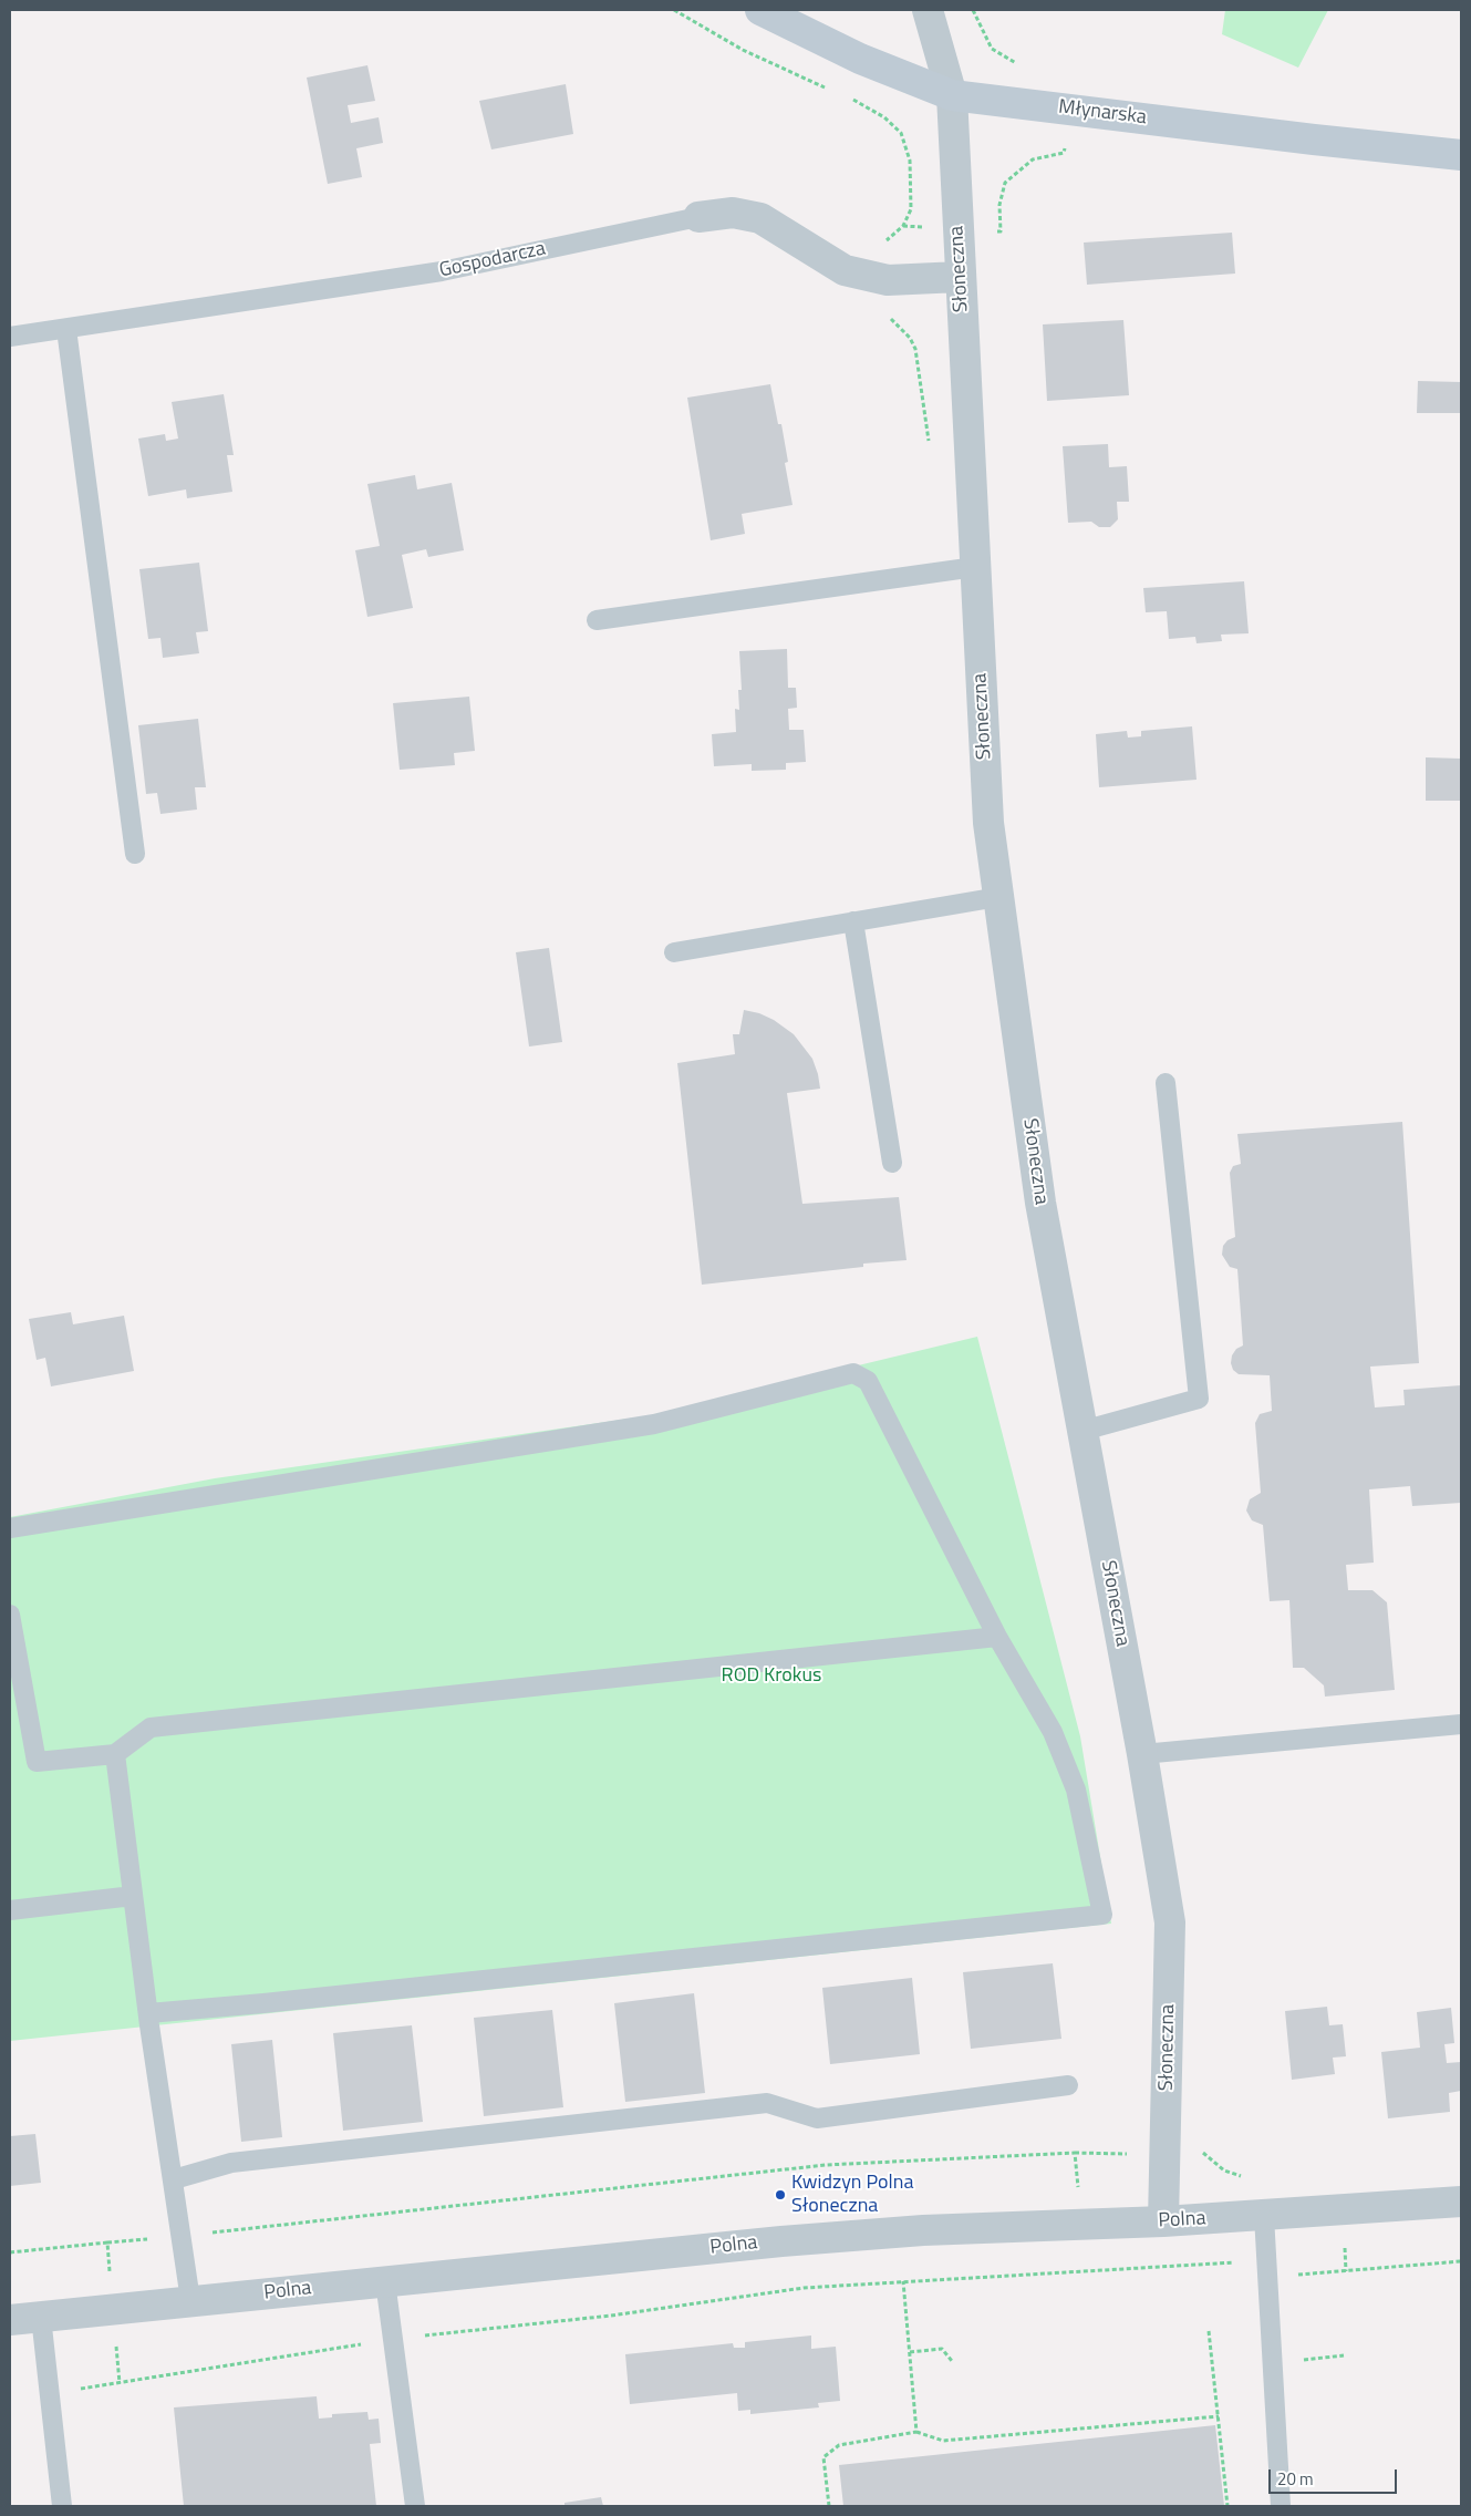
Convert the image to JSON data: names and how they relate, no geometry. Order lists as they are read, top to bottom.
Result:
{
  "streets": {
    "street": [
      "Młynarska",
      "Gospodarcza",
      "Słoneczna",
      "Polna"
    ]
  },
  "crossings": [
    ["Młynarska", "Słoneczna"],
    ["Gospodarcza", "Słoneczna"],
    ["Słoneczna", "Polna"]
  ],
  "parks": ["ROD Krokus"],
  "places": ["Kwidzyn Polna Słoneczna"],
  "scale_bar": "20 m"
}
